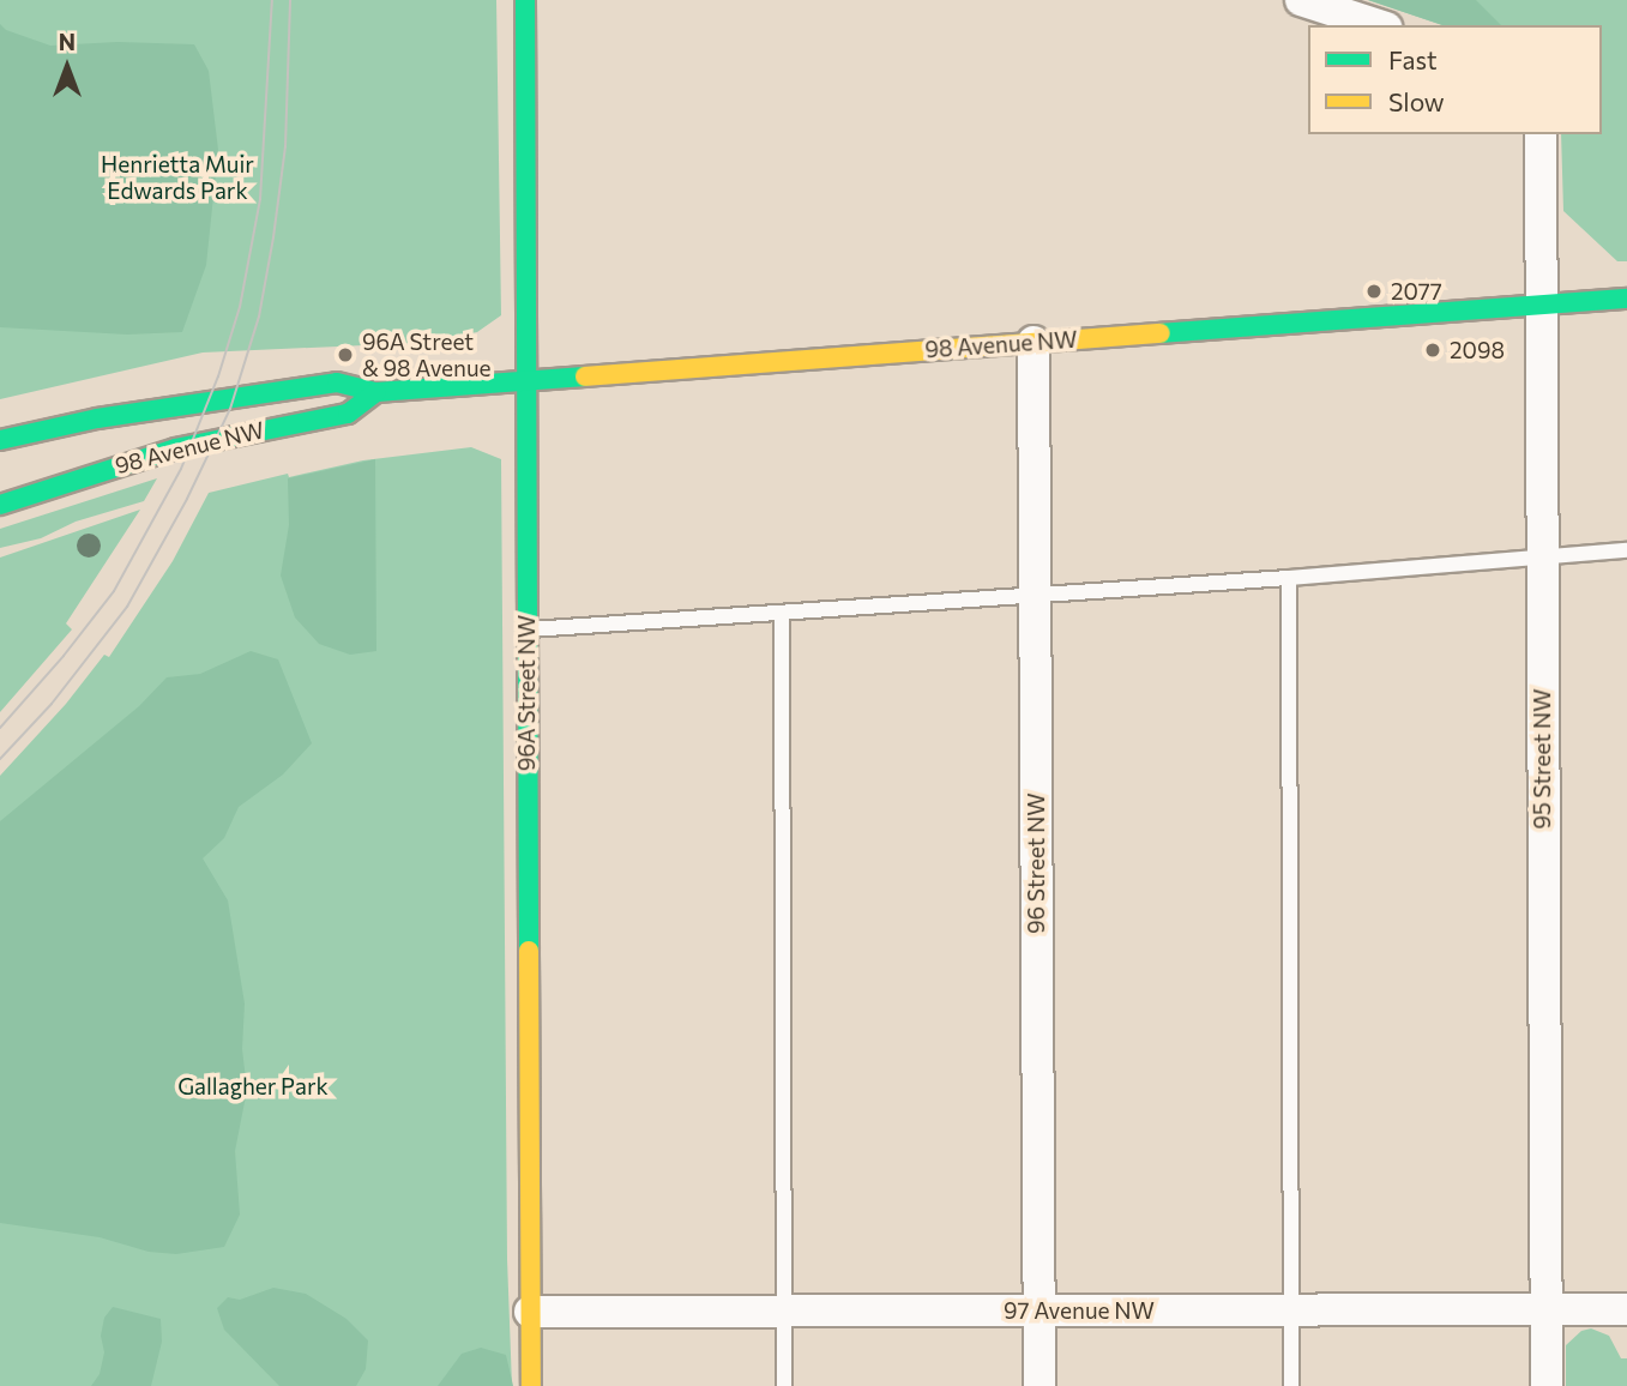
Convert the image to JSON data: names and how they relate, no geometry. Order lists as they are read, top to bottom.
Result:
{
  "streets": {
    "main road": ["98 Avenue NW", "96A Street NW"],
    "street": ["95 Street NW", "96 Street NW", "97 Avenue NW"]
  },
  "crossings": [
    ["98 Avenue NW", "96A Street NW"],
    ["98 Avenue NW", "95 Street NW"],
    ["98 Avenue NW", "96 Street NW"],
    ["96A Street NW", "97 Avenue NW"],
    ["95 Street NW", "97 Avenue NW"],
    ["96 Street NW", "97 Avenue NW"]
  ],
  "parks": ["Henrietta Muir Edwards Park", "Gallagher Park"],
  "places": ["2077", "2098", "96A Street & 98 Avenue"],
  "legend": ["Fast", "Slow"],
  "north": "top"
}
